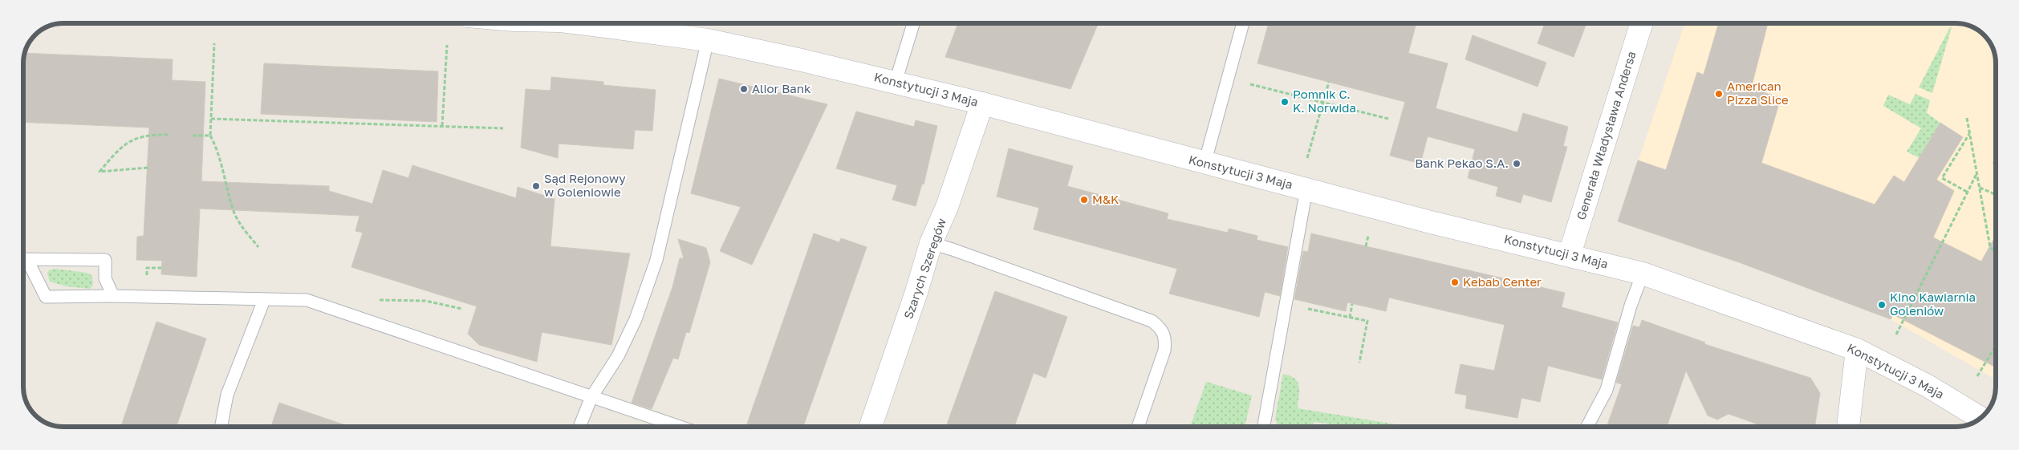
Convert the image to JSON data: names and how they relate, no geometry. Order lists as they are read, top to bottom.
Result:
{
  "streets": {
    "street": ["Konstytucji 3 Maja", "Generała Władysława Andersa", "Szarych Szeregów"]
  },
  "crossings": [
    ["Konstytucji 3 Maja", "Generała Władysława Andersa"],
    ["Konstytucji 3 Maja", "Szarych Szeregów"]
  ],
  "places": [
    "Alior Bank",
    "American Pizza Slice",
    "Pomnik C. K. Norwida",
    "Bank Pekao S.A.",
    "Sąd Rejonowy w Goleniowie",
    "M&K",
    "Kebab Center",
    "Kino Kawiarnia Goleniów"
  ]
}
